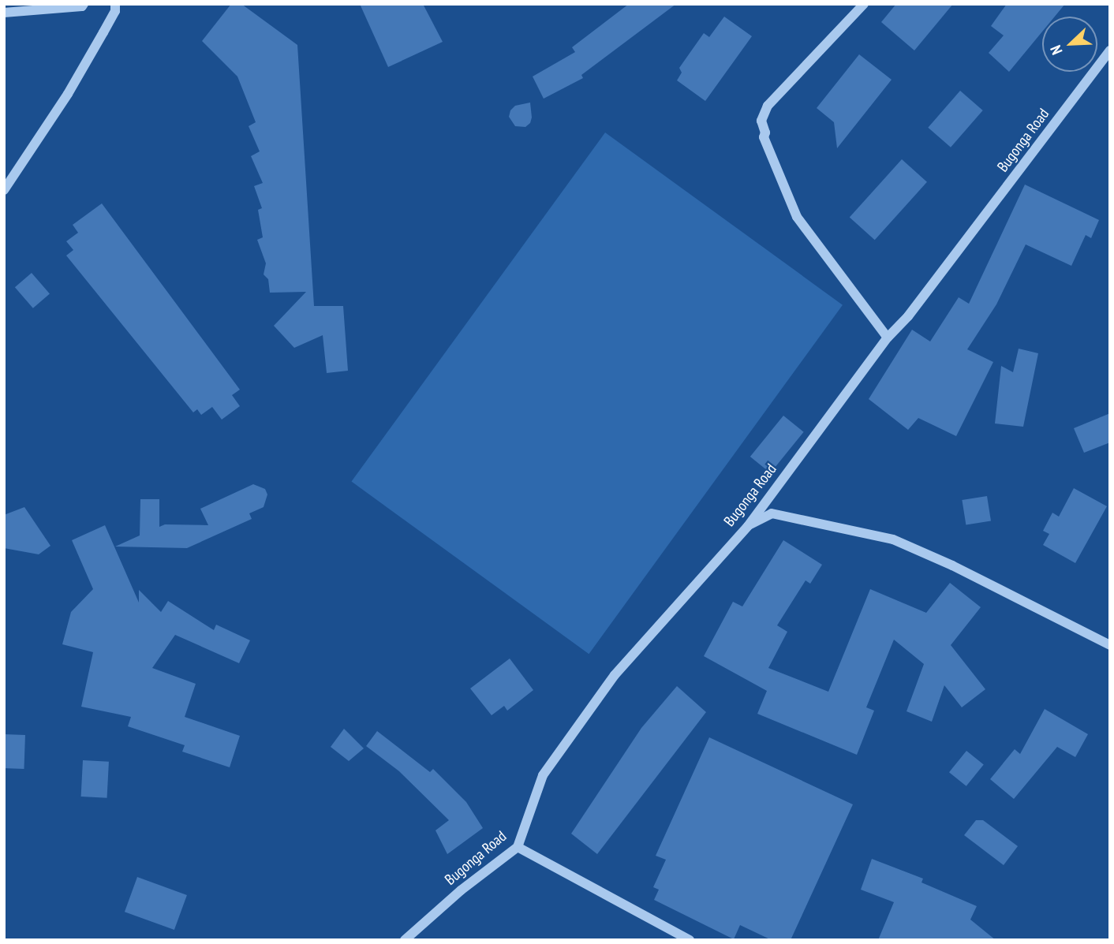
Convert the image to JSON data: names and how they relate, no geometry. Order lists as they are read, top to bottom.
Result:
{
  "streets": {
    "street": ["Bugonga Road"]
  },
  "north": "bottom left"
}
